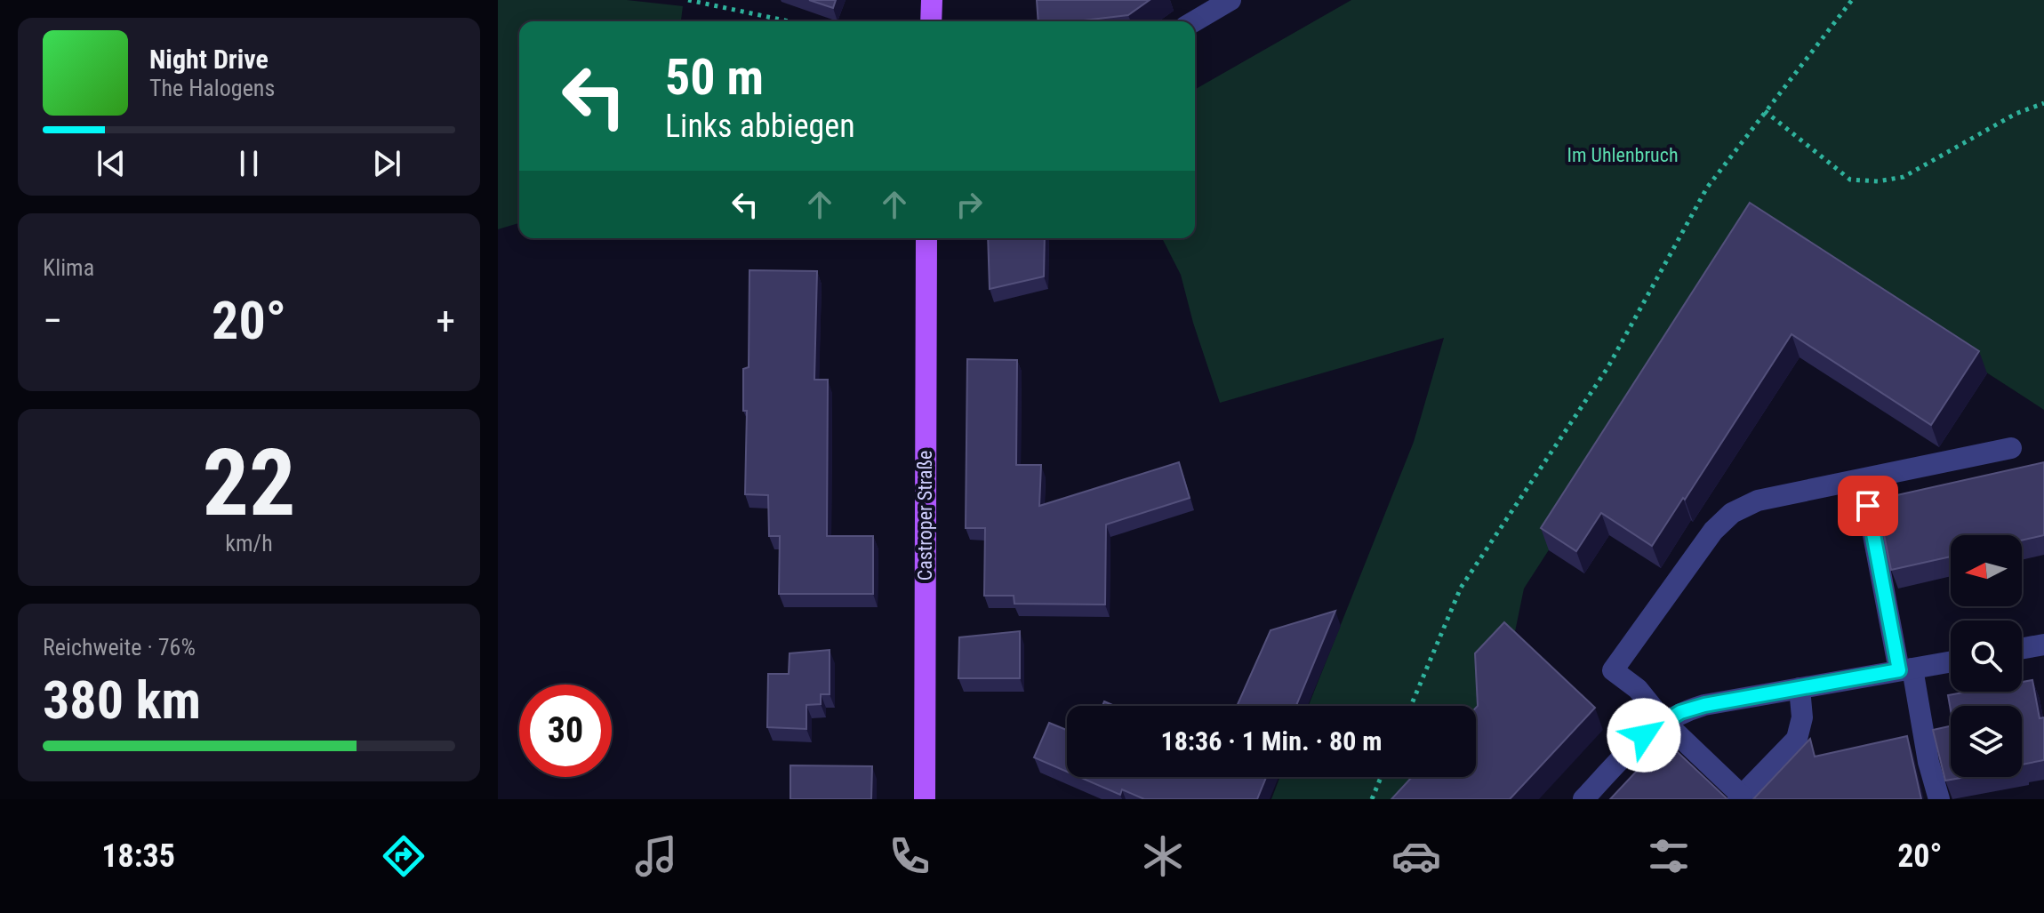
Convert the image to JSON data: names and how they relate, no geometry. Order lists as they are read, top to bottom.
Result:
{
  "streets": {
    "main road": ["Castroper Straße"]
  },
  "parks": ["Im Uhlenbruch"],
  "north": "left",
  "page": {
    "turn": ["50 m", "Links abbiegen"],
    "song": ["Night Drive", "The Halogens"],
    "tile": [
      "Klima",
      ["22", "km/h"],
      ["Reichweite · 76%", "380 km"]
    ],
    "heat": ["−", "20°", "+"],
    "limit": "30",
    "trip": "18:36 · 1 Min. · 80 m",
    "tabs": ["18:35", "20°"]
  }
}
